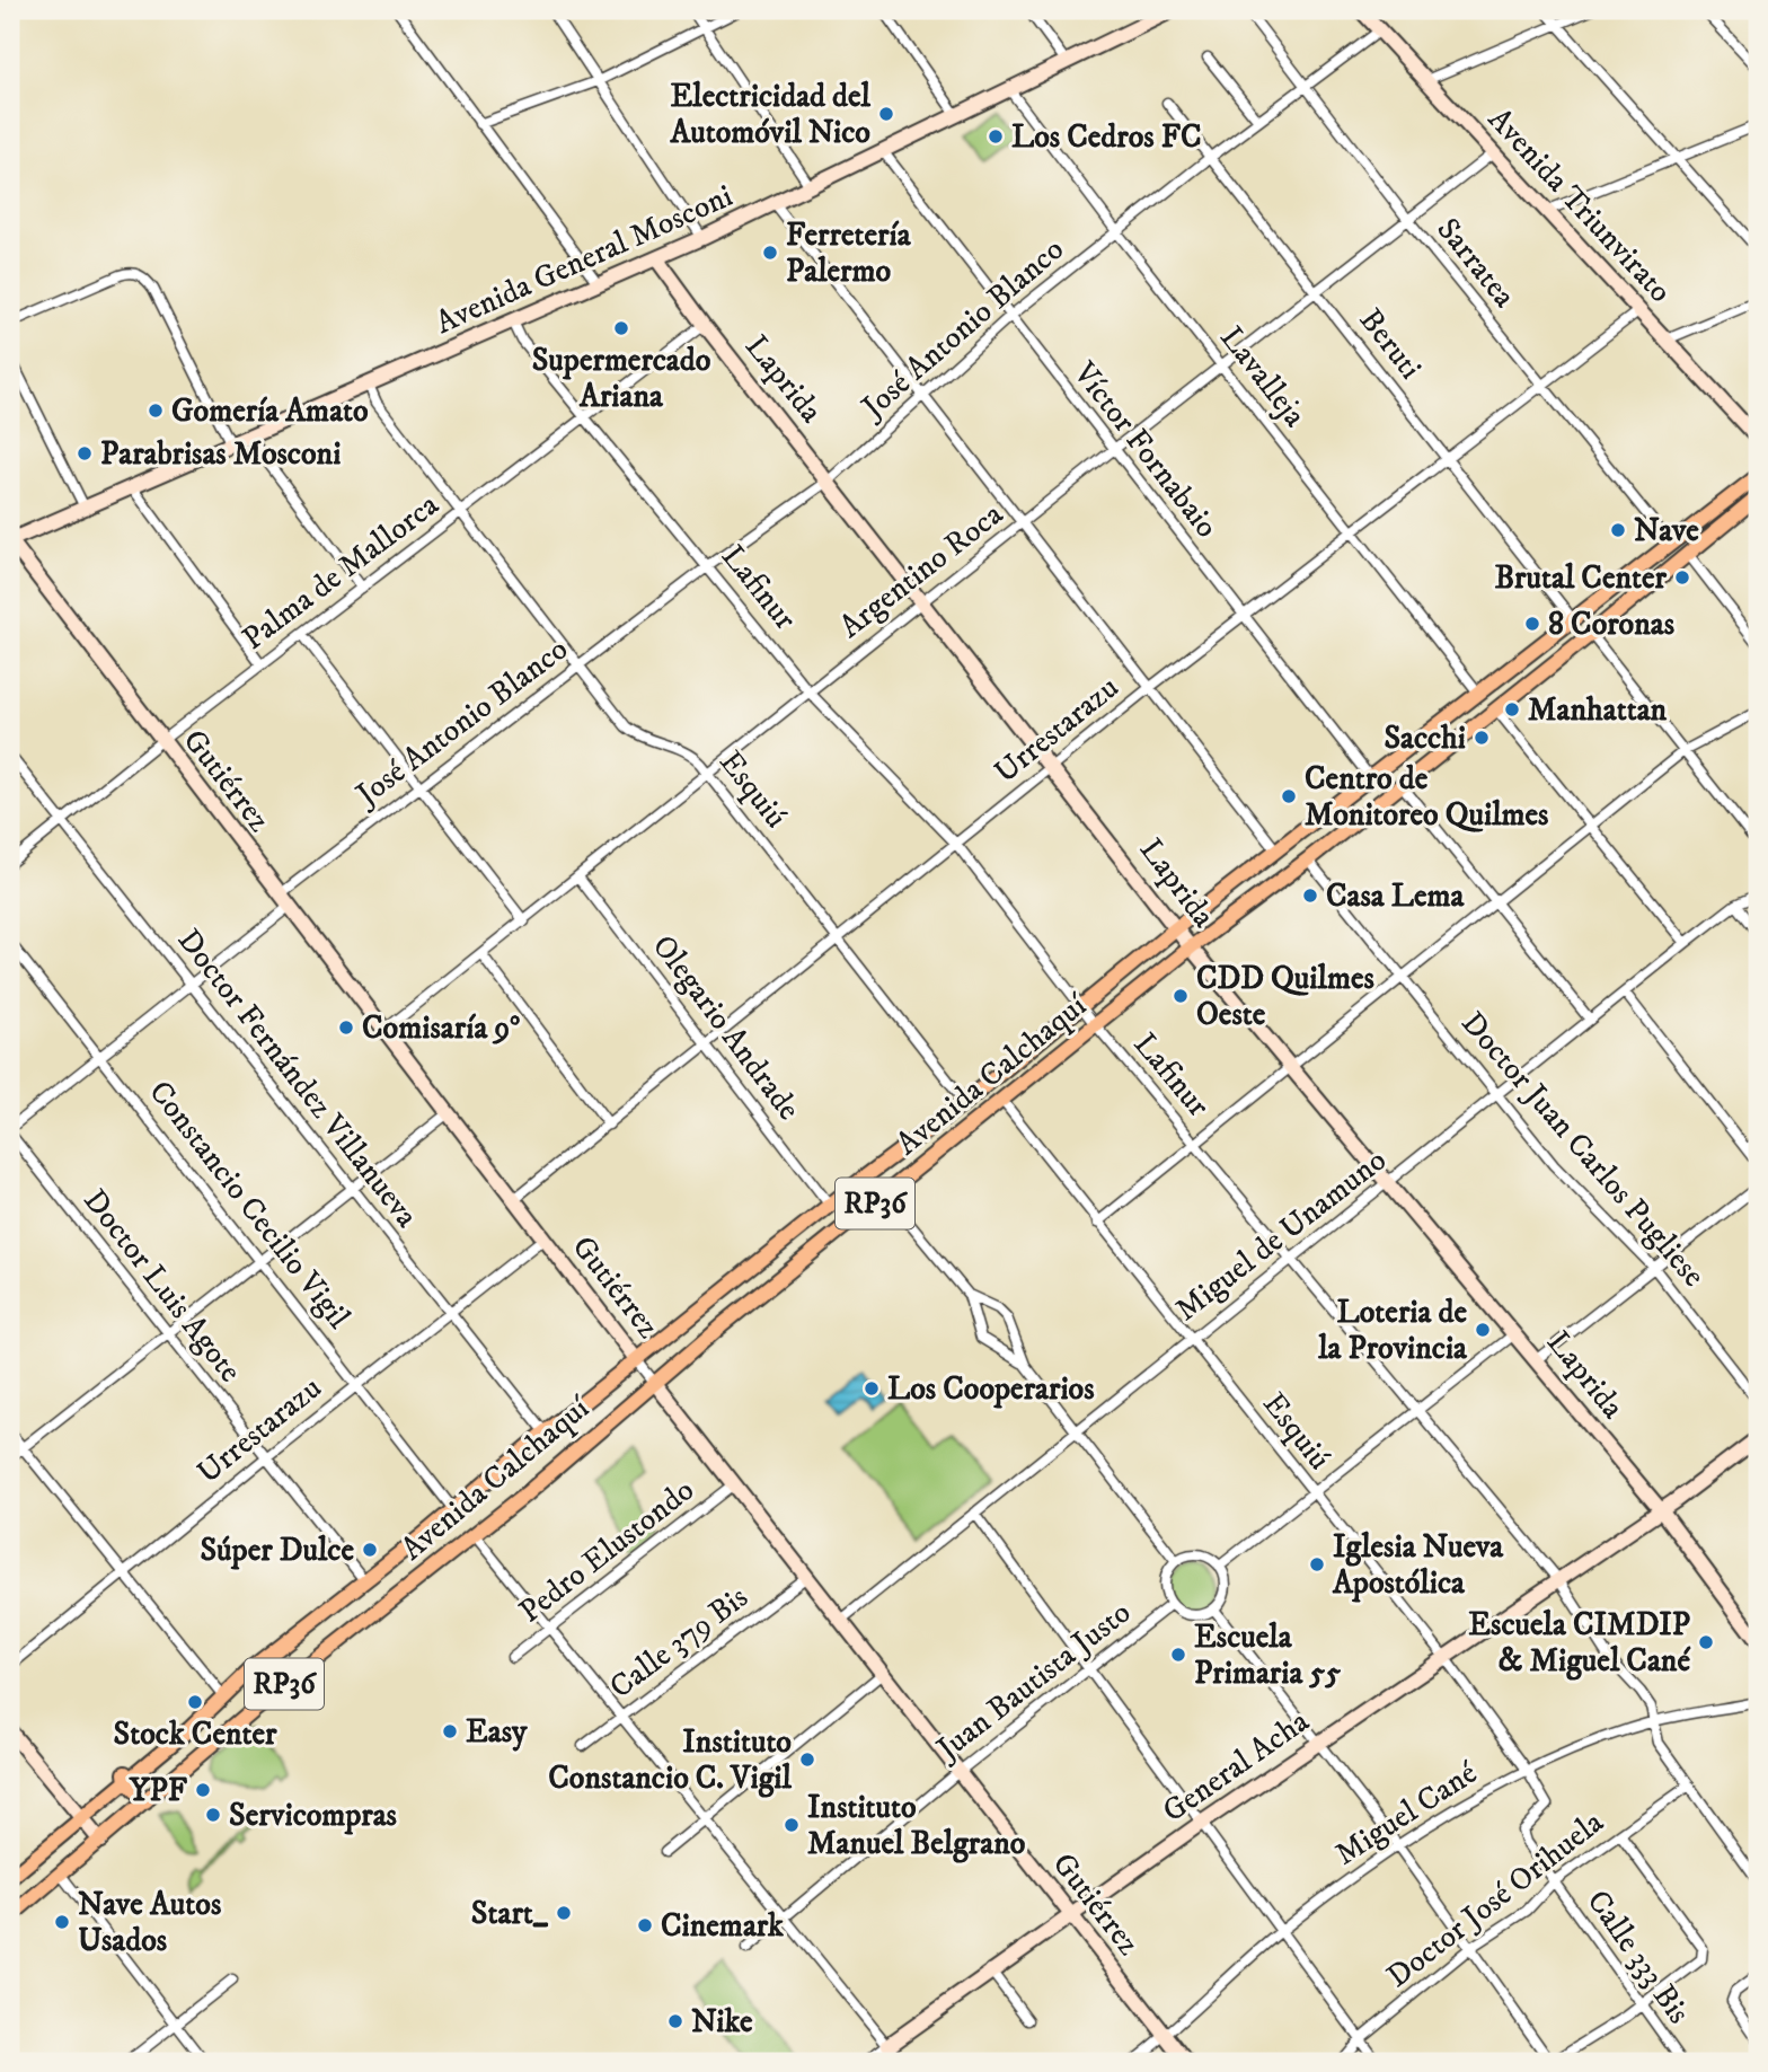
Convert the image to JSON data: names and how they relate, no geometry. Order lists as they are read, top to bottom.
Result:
{
  "streets": {
    "main road": ["Avenida Calchaquí", "RP36"],
    "street": [
      "Avenida Triunvirato",
      "Avenida General Mosconi",
      "Sarratea",
      "José Antonio Blanco",
      "Beruti",
      "Lavalleja",
      "Laprida",
      "Víctor Fornabaio",
      "Argentino Roca",
      "Palma de Mallorca",
      "Lafinur",
      "Urrestarazu",
      "Gutiérrez",
      "Esquiú",
      "Olegario Andrade",
      "Doctor Fernández Villanueva",
      "Doctor Juan Carlos Pugliese",
      "Constancio Cecilio Vigil",
      "Miguel de Unamuno",
      "Doctor Luis Agote",
      "Pedro Elustondo",
      "Calle 379 Bis",
      "Juan Bautista Justo",
      "General Acha",
      "Miguel Cané",
      "Doctor José Orihuela",
      "Calle 333 Bis"
    ]
  },
  "crossings": [
    ["Avenida Triunvirato", "José Antonio Blanco"],
    ["Avenida Triunvirato", "Argentino Roca"],
    ["Avenida Triunvirato", "Urrestarazu"],
    ["Avenida General Mosconi", "Lavalleja"],
    ["Avenida General Mosconi", "Laprida"],
    ["Avenida General Mosconi", "Víctor Fornabaio"],
    ["Avenida General Mosconi", "Lafinur"],
    ["Avenida General Mosconi", "Gutiérrez"],
    ["Avenida General Mosconi", "Esquiú"],
    ["Sarratea", "José Antonio Blanco"],
    ["Sarratea", "Argentino Roca"],
    ["Sarratea", "Urrestarazu"],
    ["Sarratea", "Avenida Calchaquí"],
    ["José Antonio Blanco", "Beruti"],
    ["José Antonio Blanco", "Lavalleja"],
    ["José Antonio Blanco", "Laprida"],
    ["José Antonio Blanco", "Víctor Fornabaio"],
    ["José Antonio Blanco", "Lafinur"],
    ["José Antonio Blanco", "Gutiérrez"],
    ["José Antonio Blanco", "Esquiú"],
    ["Beruti", "Argentino Roca"],
    ["Beruti", "Urrestarazu"],
    ["Beruti", "Avenida Calchaquí"],
    ["Lavalleja", "Argentino Roca"],
    ["Lavalleja", "Urrestarazu"],
    ["Lavalleja", "Avenida Calchaquí"],
    ["Laprida", "Argentino Roca"],
    ["Laprida", "Palma de Mallorca"],
    ["Laprida", "Urrestarazu"],
    ["Laprida", "Avenida Calchaquí"],
    ["Laprida", "Miguel de Unamuno"],
    ["Laprida", "General Acha"],
    ["Víctor Fornabaio", "Argentino Roca"],
    ["Víctor Fornabaio", "Urrestarazu"],
    ["Víctor Fornabaio", "Avenida Calchaquí"],
    ["Argentino Roca", "Lafinur"],
    ["Argentino Roca", "Gutiérrez"],
    ["Argentino Roca", "Esquiú"],
    ["Argentino Roca", "Olegario Andrade"],
    ["Palma de Mallorca", "Lafinur"],
    ["Palma de Mallorca", "Gutiérrez"],
    ["Palma de Mallorca", "Esquiú"],
    ["Palma de Mallorca", "Doctor Fernández Villanueva"],
    ["Lafinur", "Urrestarazu"],
    ["Lafinur", "Avenida Calchaquí"],
    ["Lafinur", "Miguel de Unamuno"],
    ["Lafinur", "General Acha"],
    ["Lafinur", "Miguel Cané"],
    ["Lafinur", "Doctor José Orihuela"],
    ["Urrestarazu", "Gutiérrez"],
    ["Urrestarazu", "Esquiú"],
    ["Urrestarazu", "Olegario Andrade"],
    ["Urrestarazu", "Doctor Fernández Villanueva"],
    ["Urrestarazu", "Constancio Cecilio Vigil"],
    ["Urrestarazu", "Doctor Luis Agote"],
    ["Gutiérrez", "Avenida Calchaquí"],
    ["Gutiérrez", "Miguel de Unamuno"],
    ["Gutiérrez", "Pedro Elustondo"],
    ["Gutiérrez", "Calle 379 Bis"],
    ["Gutiérrez", "Juan Bautista Justo"],
    ["Gutiérrez", "General Acha"],
    ["Gutiérrez", "Miguel Cané"],
    ["Esquiú", "Avenida Calchaquí"],
    ["Esquiú", "Miguel de Unamuno"],
    ["Esquiú", "General Acha"],
    ["Esquiú", "Miguel Cané"],
    ["Esquiú", "Calle 333 Bis"],
    ["Olegario Andrade", "Avenida Calchaquí"],
    ["Avenida Calchaquí", "Doctor Fernández Villanueva"],
    ["Avenida Calchaquí", "Doctor Juan Carlos Pugliese"],
    ["Avenida Calchaquí", "Constancio Cecilio Vigil"],
    ["Avenida Calchaquí", "Doctor Luis Agote"],
    ["Doctor Juan Carlos Pugliese", "Miguel de Unamuno"],
    ["Doctor José Orihuela", "Calle 333 Bis"]
  ],
  "places": [
    "Electricidad del Automóvil Nico",
    "Los Cedros FC",
    "Ferretería Palermo",
    "Supermercado Ariana",
    "Gomería Amato",
    "Parabrisas Mosconi",
    "Nave",
    "Brutal Center",
    "8 Coronas",
    "Manhattan",
    "Sacchi",
    "Centro de Monitoreo Quilmes",
    "Casa Lema",
    "CDD Quilmes Oeste",
    "Comisaría 9°",
    "Loteria de la Provincia",
    "Los Cooperarios",
    "Súper Dulce",
    "Iglesia Nueva Apostólica",
    "Escuela CIMDIP & Miguel Cané",
    "Escuela Primaria 55",
    "Stock Center",
    "Easy",
    "Instituto Constancio C. Vigil",
    "YPF",
    "Servicompras",
    "Instituto Manuel Belgrano",
    "Start_",
    "Nave Autos Usados",
    "Cinemark",
    "Nike"
  ]
}
